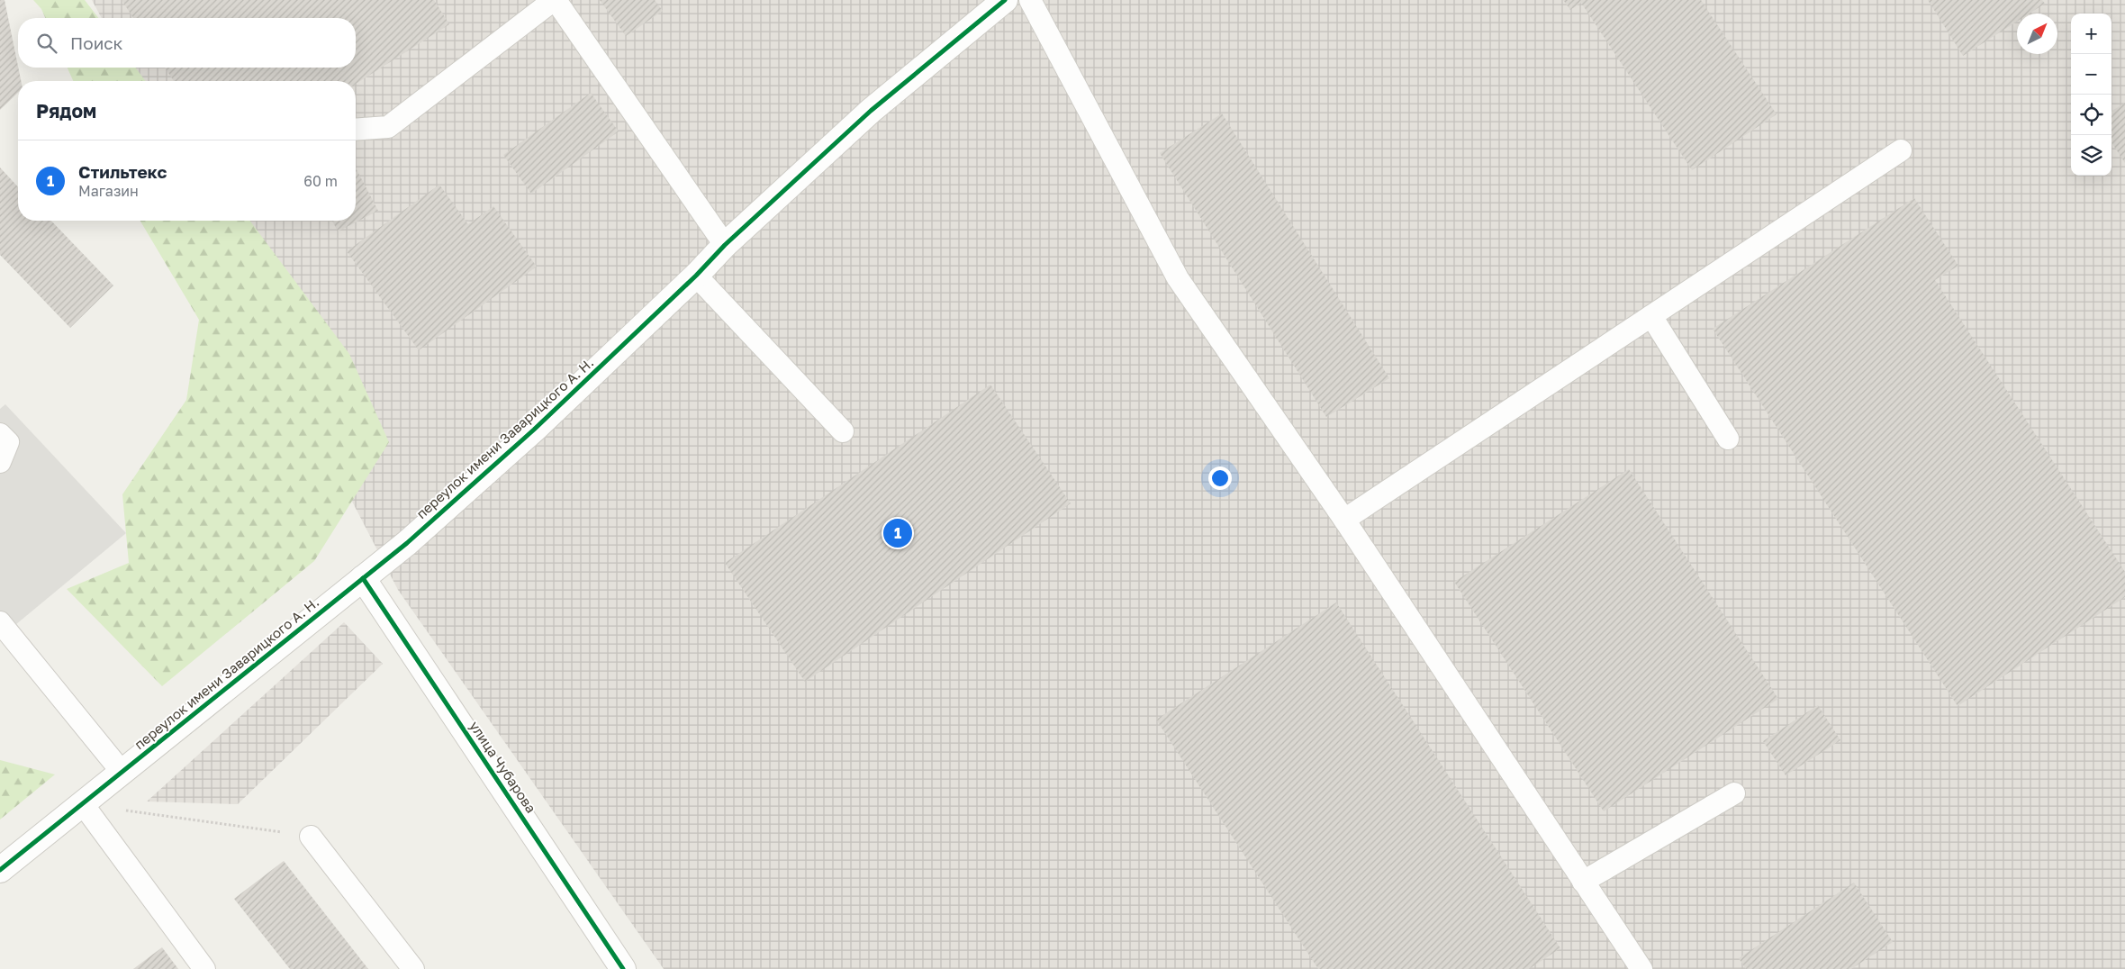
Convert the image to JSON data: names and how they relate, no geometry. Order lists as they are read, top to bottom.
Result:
{
  "streets": {
    "street": ["переулок имени Заварицкого А. Н.", "улица Чубарова"]
  },
  "crossings": [
    ["переулок имени Заварицкого А. Н.", "улица Чубарова"]
  ],
  "north": "top right",
  "page": {
    "map_buttons": ["+", "−"],
    "search": "Поиск",
    "heading": "Рядом",
    "list": [
      {
        "mark": "1",
        "name": "Стильтекс",
        "note": "Магазин",
        "value": "60 m"
      }
    ],
    "pins": "1"
  }
}
